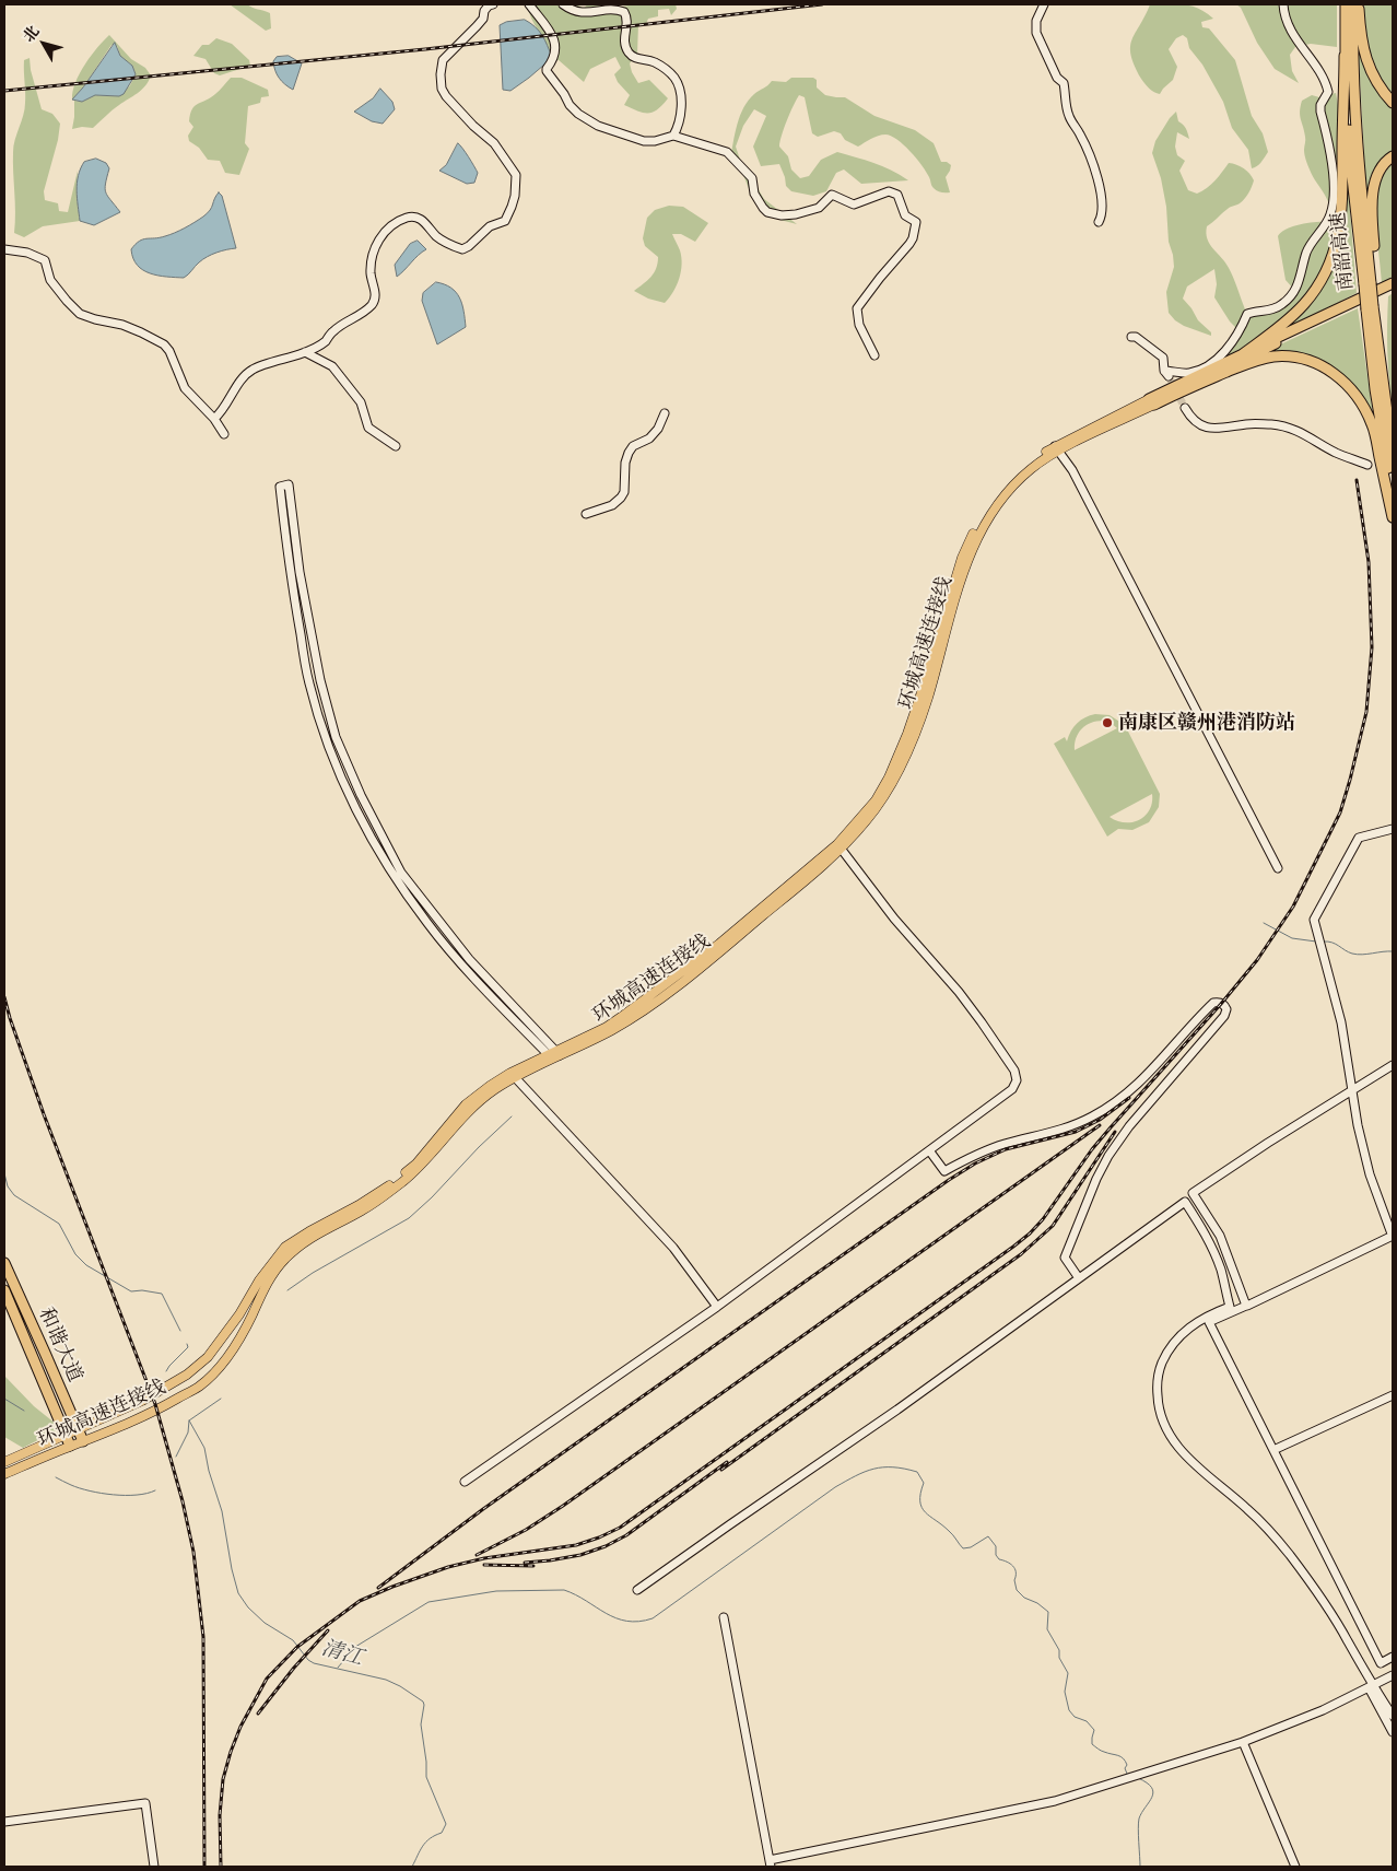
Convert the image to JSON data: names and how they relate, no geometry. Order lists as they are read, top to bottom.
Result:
{
  "streets": {
    "highway": ["南韶高速", "和谐大道"],
    "main road": ["环城高速连接线"]
  },
  "crossings": [
    ["环城高速连接线", "和谐大道"]
  ],
  "water": ["清江"],
  "places": ["南康区赣州港消防站"],
  "north": "top left"
}
